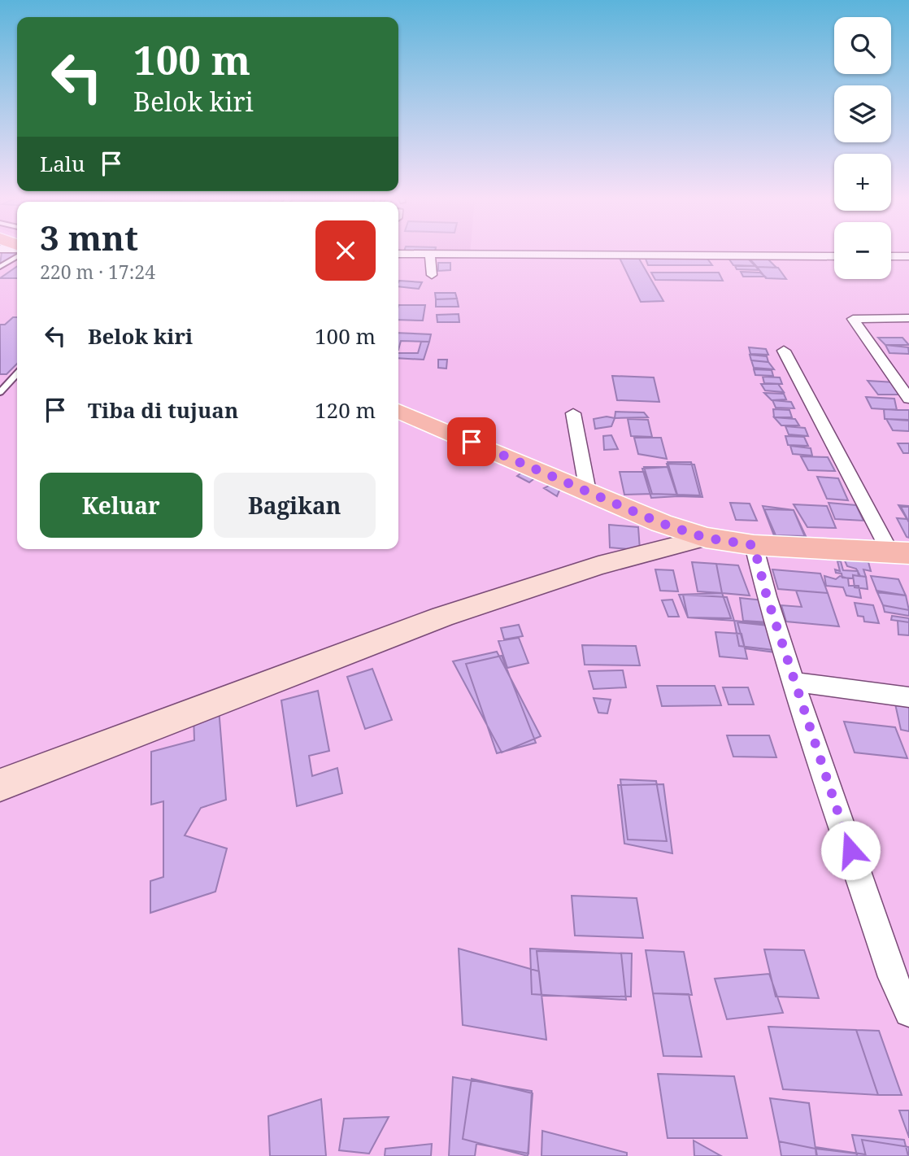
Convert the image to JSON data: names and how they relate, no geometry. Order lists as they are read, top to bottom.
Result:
{
  "page": {
    "map_buttons": ["+", "−"],
    "turn": ["100 m", "Belok kiri"],
    "then": "Lalu",
    "heading": ["3 mnt", "220 m · 17:24"],
    "list": [
      {
        "name": "Belok kiri",
        "value": "100 m"
      },
      {
        "name": "Tiba di tujuan",
        "value": "120 m"
      }
    ],
    "buttons": ["Keluar", "Bagikan"]
  }
}
